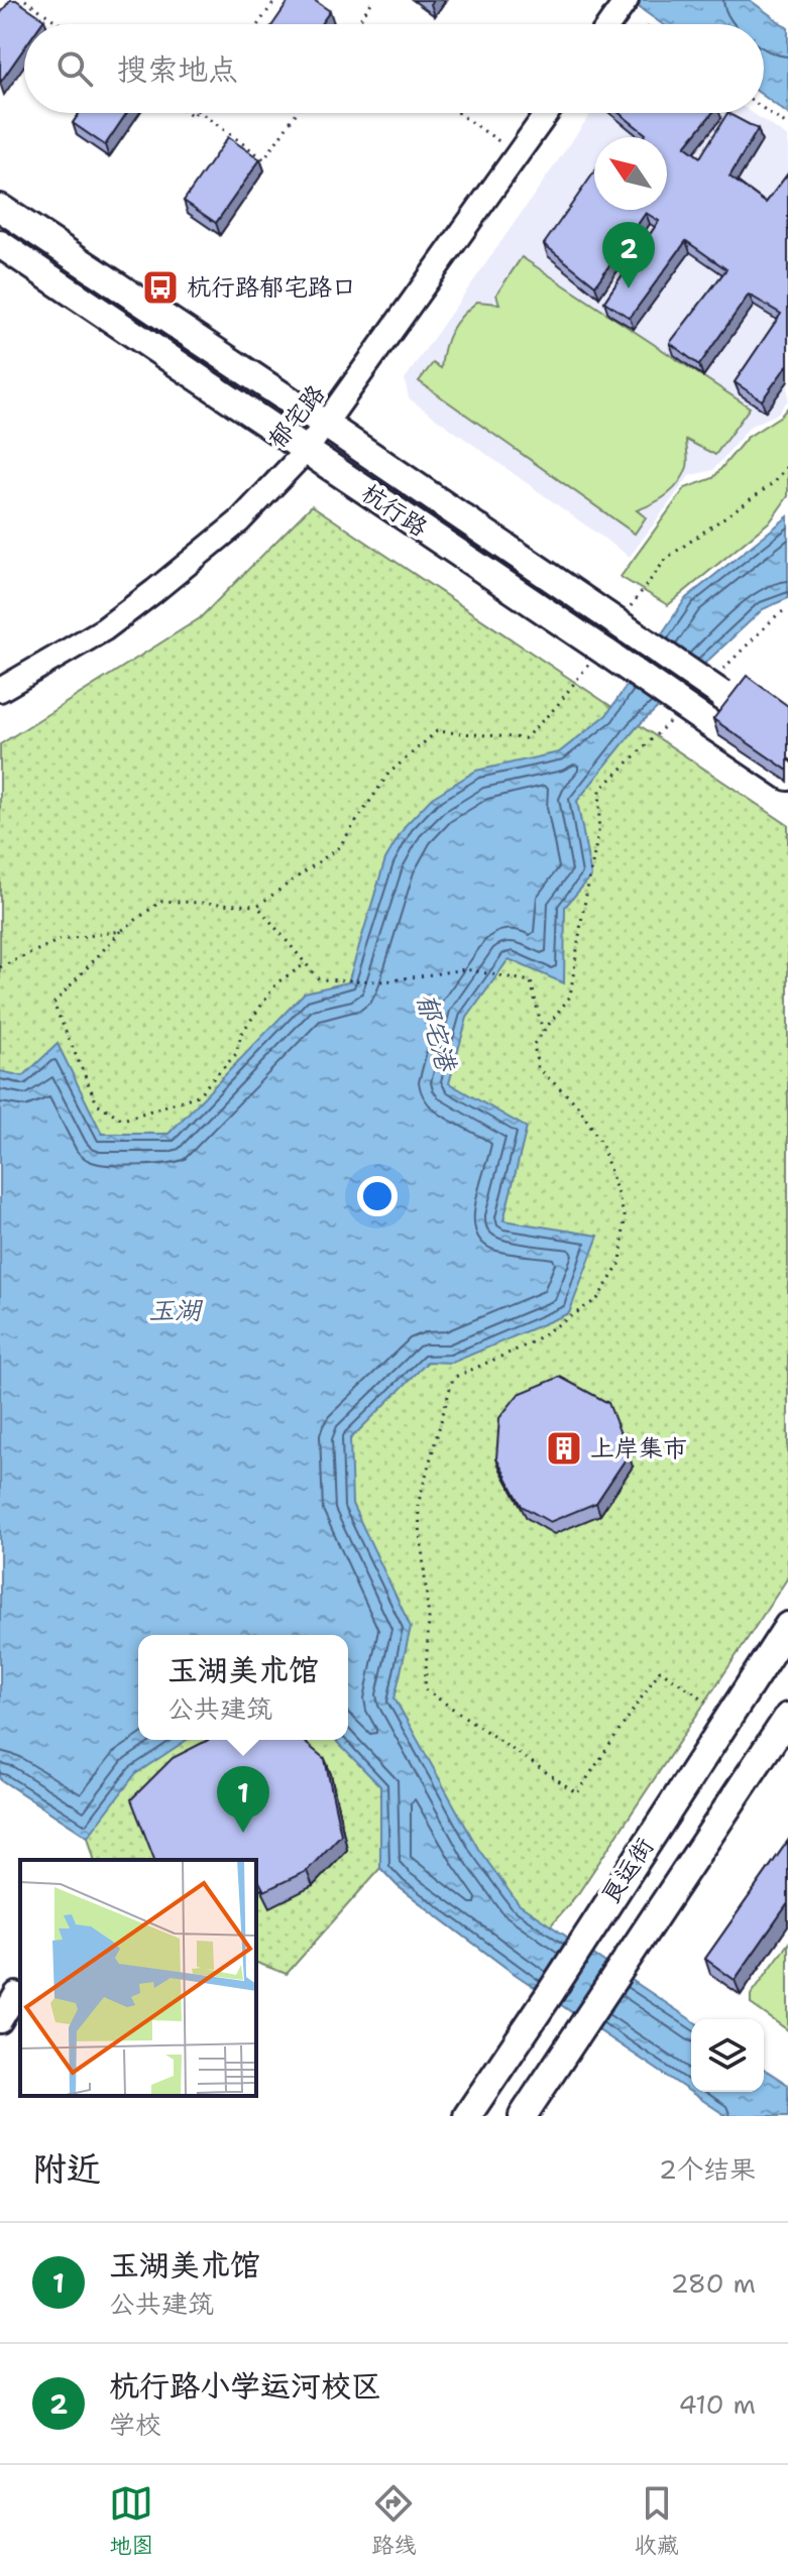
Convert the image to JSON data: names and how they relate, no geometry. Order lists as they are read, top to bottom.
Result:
{
  "streets": {
    "main road": ["杭行路", "良运街"],
    "street": ["郁宅路"]
  },
  "crossings": [
    ["郁宅路", "杭行路"]
  ],
  "water": ["郁宅港", "玉湖"],
  "places": {
    "bus stop": ["杭行路郁宅路口"],
    "building": ["上岸集市"]
  },
  "north": "top left",
  "page": {
    "search": "搜索地点",
    "pins": ["2", "1"],
    "popup": ["玉湖美术馆", "公共建筑"],
    "heading": ["附近", "2个结果"],
    "list": [
      {
        "mark": "1",
        "name": "玉湖美术馆",
        "note": "公共建筑",
        "value": "280 m"
      },
      {
        "mark": "2",
        "name": "杭行路小学运河校区",
        "note": "学校",
        "value": "410 m"
      }
    ],
    "nav": ["地图", "路线", "收藏"]
  }
}
